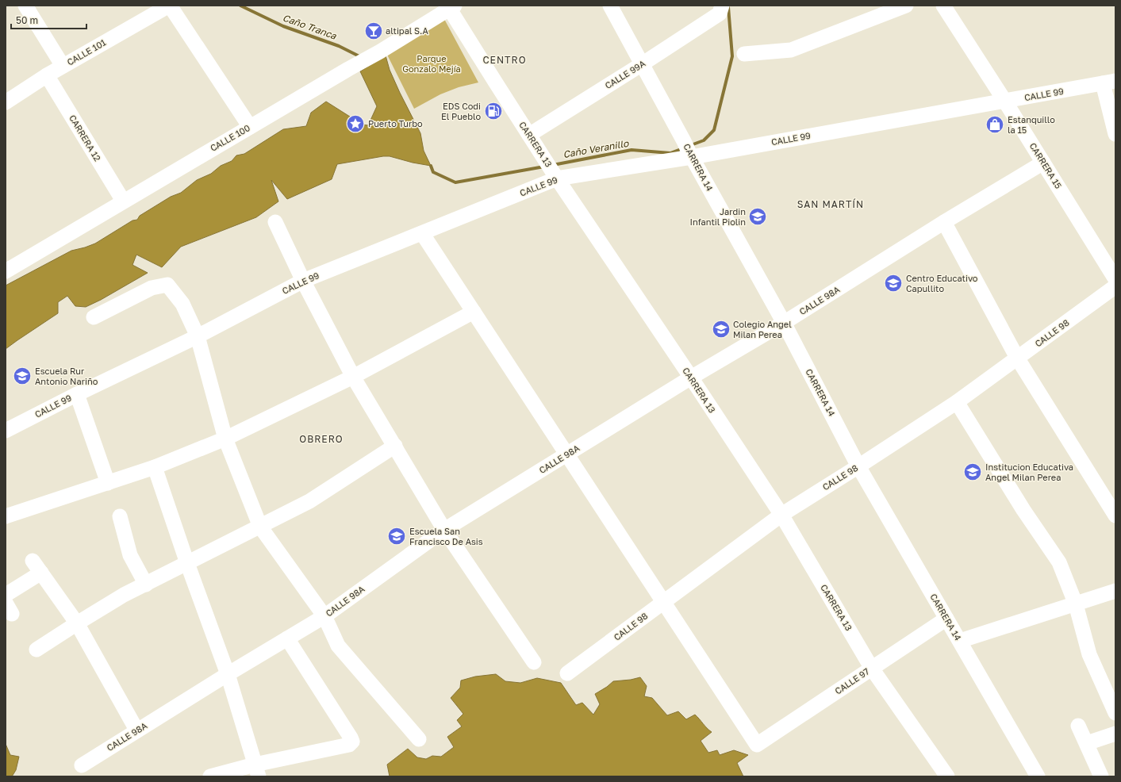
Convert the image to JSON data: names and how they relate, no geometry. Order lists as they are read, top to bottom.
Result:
{
  "streets": {
    "street": [
      "CALLE 101",
      "CALLE 99A",
      "CALLE 99",
      "CARRERA 12",
      "CALLE 100",
      "CARRERA 13",
      "CARRERA 15",
      "CARRERA 14",
      "CALLE 98A",
      "CALLE 98",
      "CALLE 97"
    ]
  },
  "crossings": [
    ["CALLE 101", "CARRERA 12"],
    ["CALLE 99A", "CARRERA 13"],
    ["CALLE 99A", "CARRERA 14"],
    ["CALLE 99", "CARRERA 13"],
    ["CALLE 99", "CARRERA 15"],
    ["CALLE 99", "CARRERA 14"],
    ["CARRERA 12", "CALLE 100"],
    ["CALLE 100", "CARRERA 13"],
    ["CARRERA 13", "CALLE 98A"],
    ["CARRERA 13", "CALLE 98"],
    ["CARRERA 13", "CALLE 97"],
    ["CARRERA 15", "CALLE 98A"],
    ["CARRERA 14", "CALLE 98A"],
    ["CARRERA 14", "CALLE 98"],
    ["CARRERA 14", "CALLE 97"],
    ["CALLE 98", "CALLE 97"]
  ],
  "districts": ["CENTRO", "SAN MARTÍN", "OBRERO"],
  "water": ["Caño Tranca", "Caño Veranillo"],
  "parks": ["Parque Gonzalo Mejía"],
  "places": {
    "bar": ["altipal S.A"],
    "fuel station": ["EDS Codi El Pueblo"],
    "place": ["Puerto Turbo"],
    "shop": ["Estanquillo la 15"],
    "school or university": [
      "Jardin Infantil Piolin",
      "Centro Educativo Capullito",
      "Colegio Angel Milan Perea",
      "Escuela Rur Antonio Nariño",
      "Institucion Educativa Angel Milan Perea",
      "Escuela San Francisco De Asis"
    ]
  },
  "scale_bar": "50 m"
}
